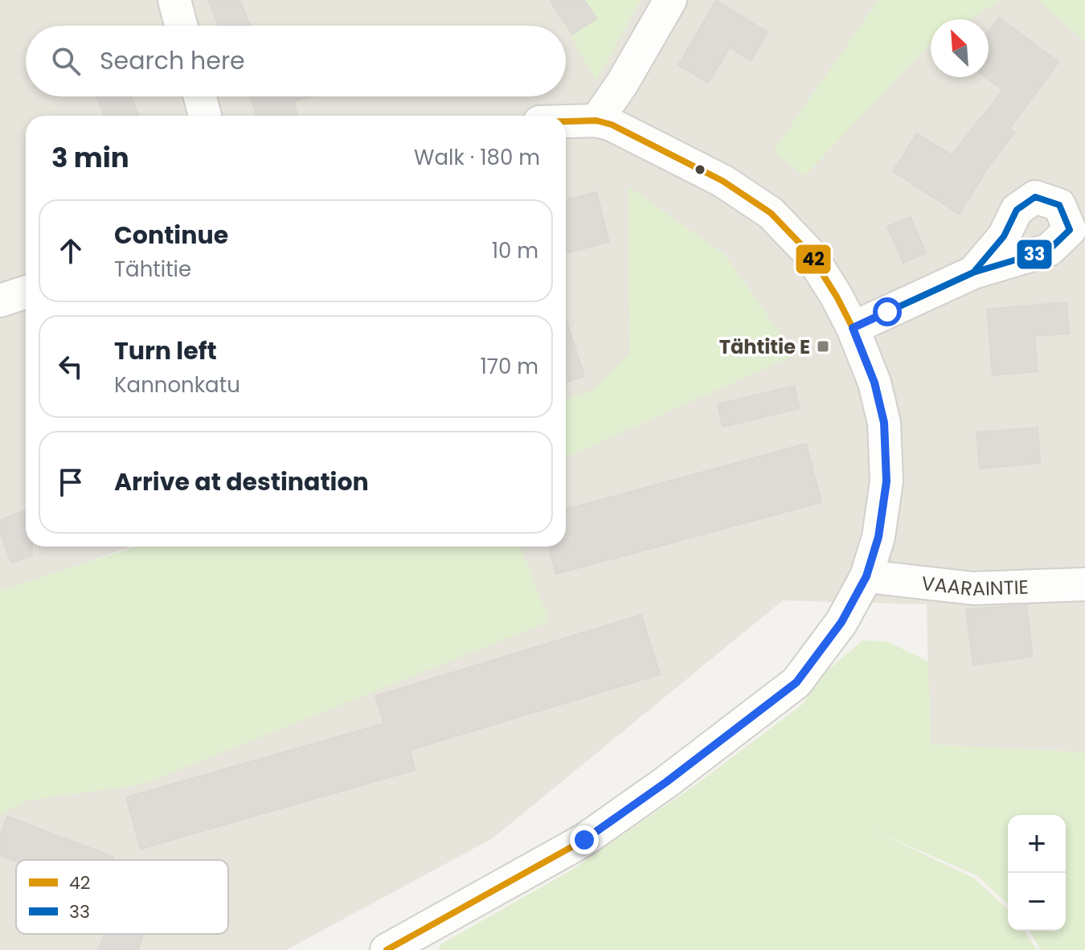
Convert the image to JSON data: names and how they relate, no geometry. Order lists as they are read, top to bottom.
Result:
{
  "streets": {
    "street": ["VAARAINTIE"]
  },
  "places": {
    "transit": ["Tähtitie E"]
  },
  "lines": ["transit line 42", "transit line 33"],
  "legend": ["42", "33"],
  "north": "top left",
  "page": {
    "search": "Search here",
    "heading": ["3 min", "Walk · 180 m"],
    "list": [
      ["Continue", "Tähtitie", "10 m"],
      ["Turn left", "Kannonkatu", "170 m"],
      "Arrive at destination"
    ],
    "map_buttons": ["+", "−"]
  }
}
